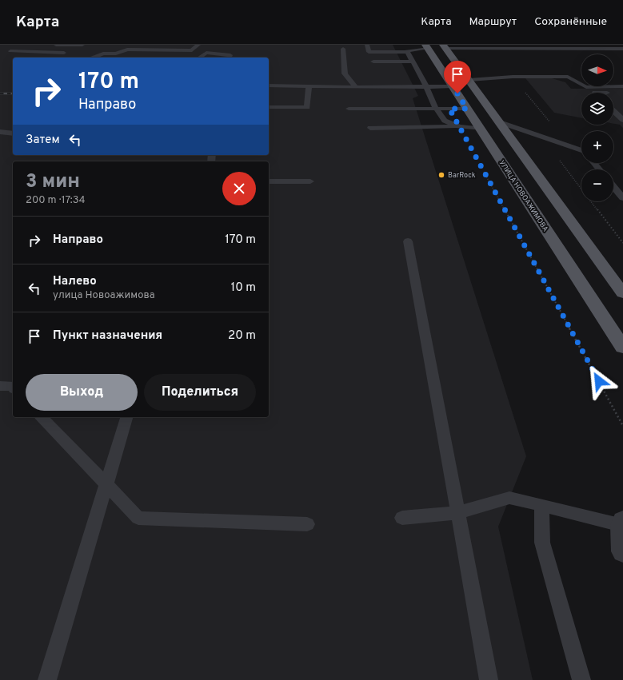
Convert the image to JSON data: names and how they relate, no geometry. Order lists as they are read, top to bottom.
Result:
{
  "streets": {
    "main road": ["УЛИЦА НОВОАЖИМОВА"]
  },
  "places": ["BarRock"],
  "north": "right",
  "page": {
    "header": "Карта",
    "nav": ["Карта", "Маршрут", "Сохранённые"],
    "map_buttons": ["+", "−"],
    "turn": ["170 m", "Направо"],
    "then": "Затем",
    "heading": ["3 мин", "200 m · 17:34"],
    "list": [
      {
        "name": "Направо",
        "value": "170 m"
      },
      {
        "name": "Налево",
        "note": "улица Новоажимова",
        "value": "10 m"
      },
      {
        "name": "Пункт назначения",
        "value": "20 m"
      }
    ],
    "buttons": ["Выход", "Поделиться"]
  }
}
